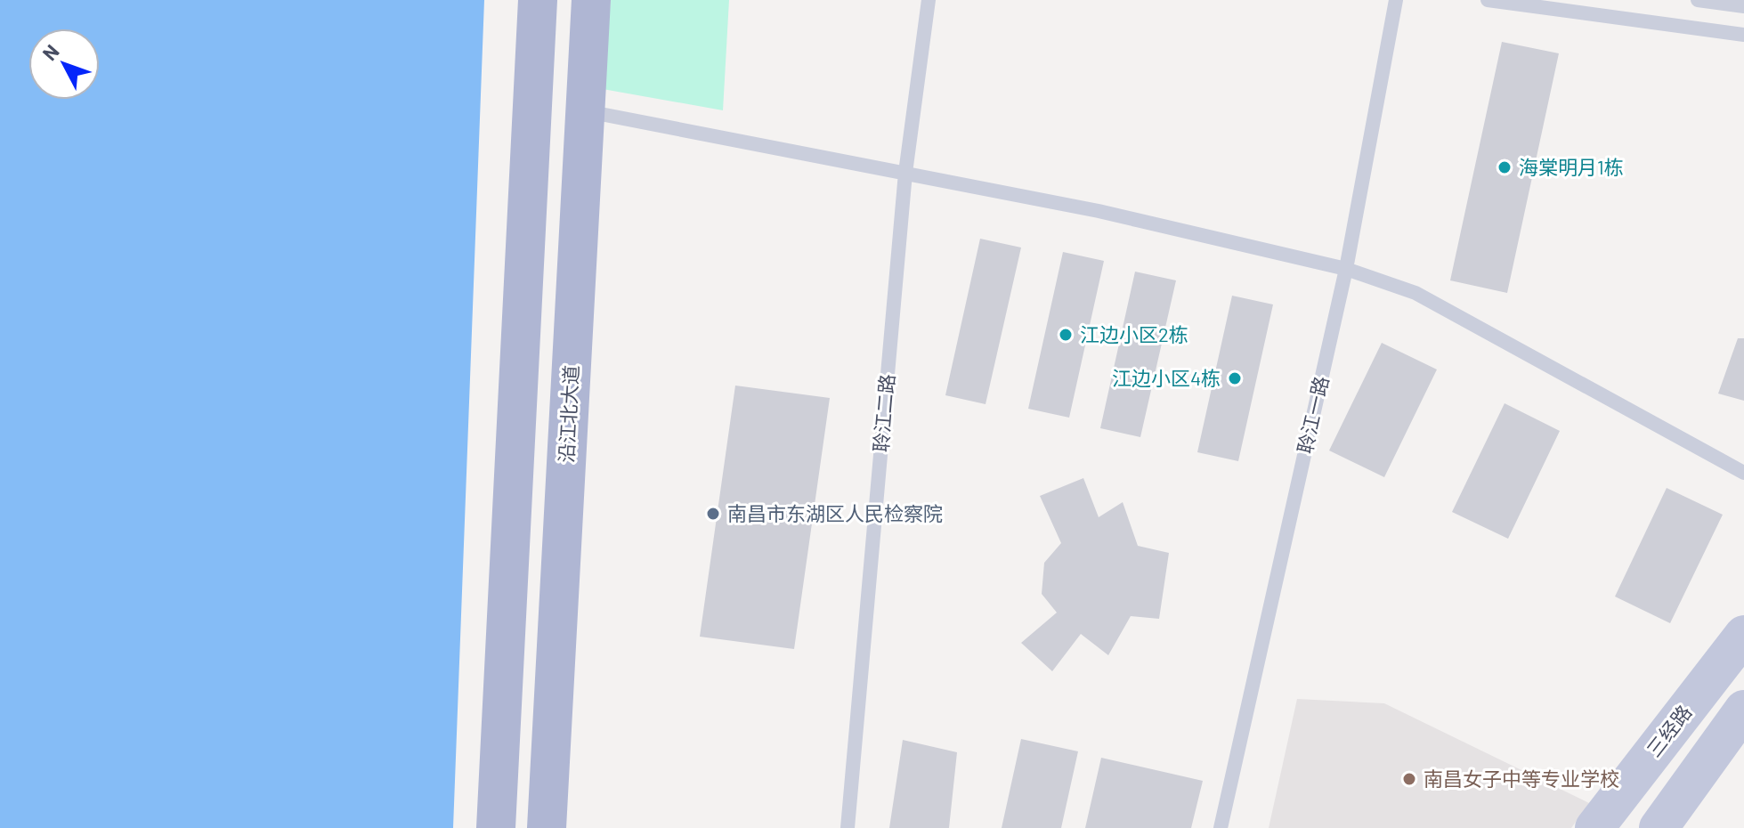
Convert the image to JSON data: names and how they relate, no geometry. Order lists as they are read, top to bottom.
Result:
{
  "streets": {
    "main road": ["沿江北大道", "三经路"],
    "lane": ["聆江二路", "聆江一路"]
  },
  "places": [
    "海棠明月1栋",
    "江边小区2栋",
    "江边小区4栋",
    "南昌市东湖区人民检察院",
    "南昌女子中等专业学校"
  ],
  "north": "top left"
}
